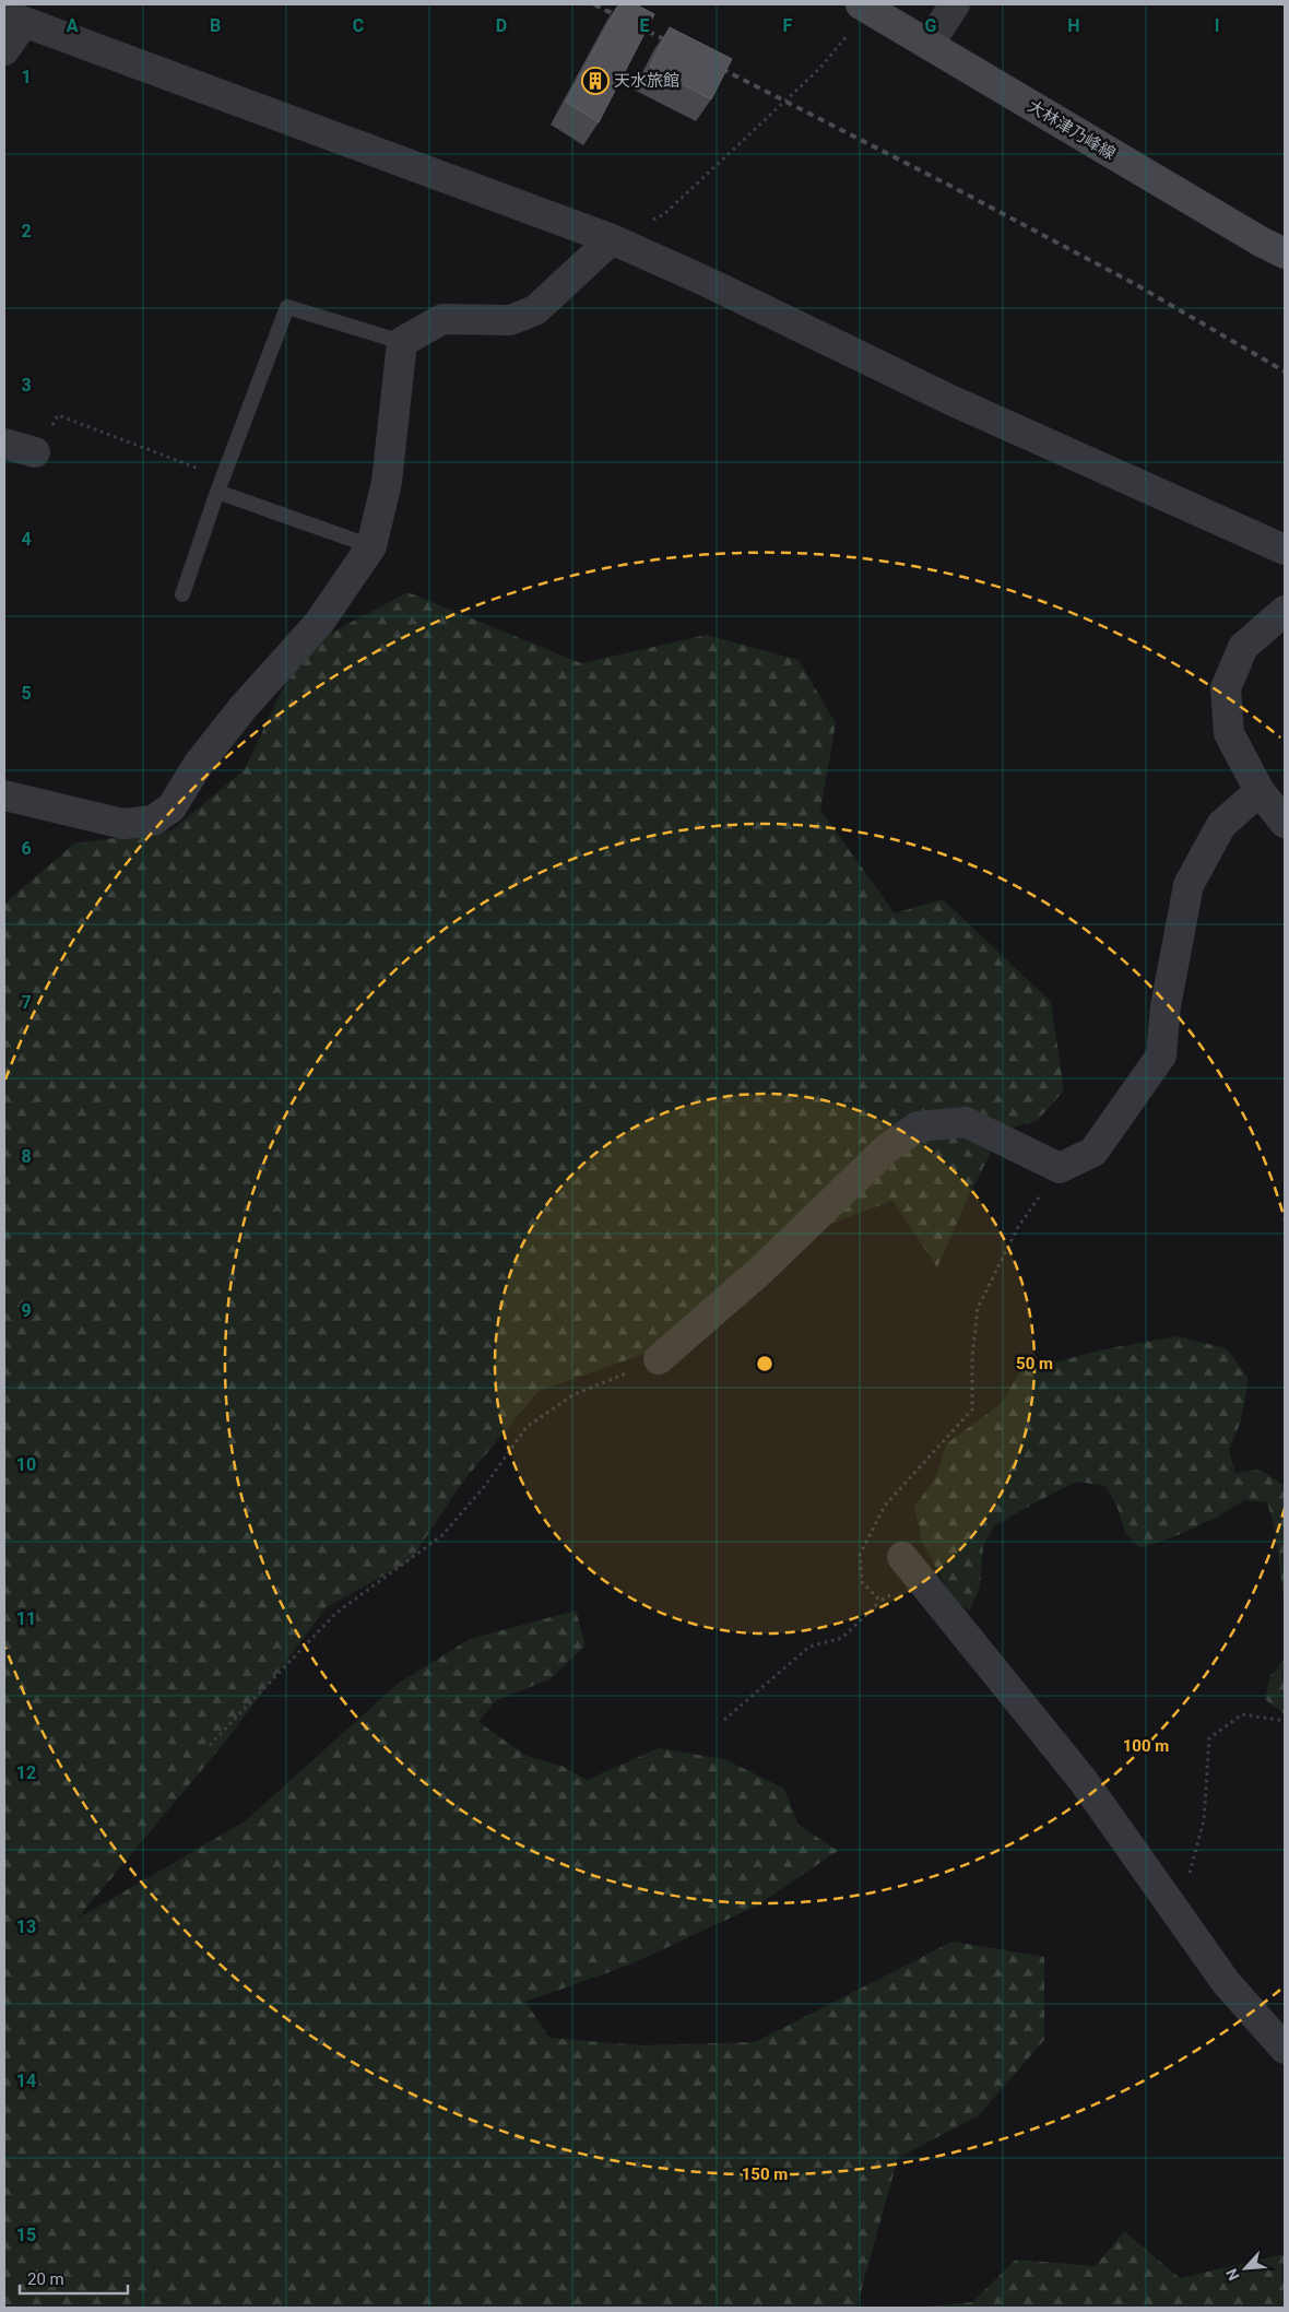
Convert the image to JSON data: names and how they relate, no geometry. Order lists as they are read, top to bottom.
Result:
{
  "streets": {
    "main road": ["大林津乃峰線"]
  },
  "places": {
    "building": ["天水旅館"]
  },
  "scale_bar": "20 m",
  "north": "bottom left",
  "grid": {
    "columns": [
      "A",
      "B",
      "C",
      "D",
      "E",
      "F",
      "G",
      "H",
      "I"
    ],
    "rows": [
      "1",
      "2",
      "3",
      "4",
      "5",
      "6",
      "7",
      "8",
      "9",
      "10",
      "11",
      "12",
      "13",
      "14",
      "15"
    ]
  },
  "rings": ["50 m", "100 m", "150 m"]
}
